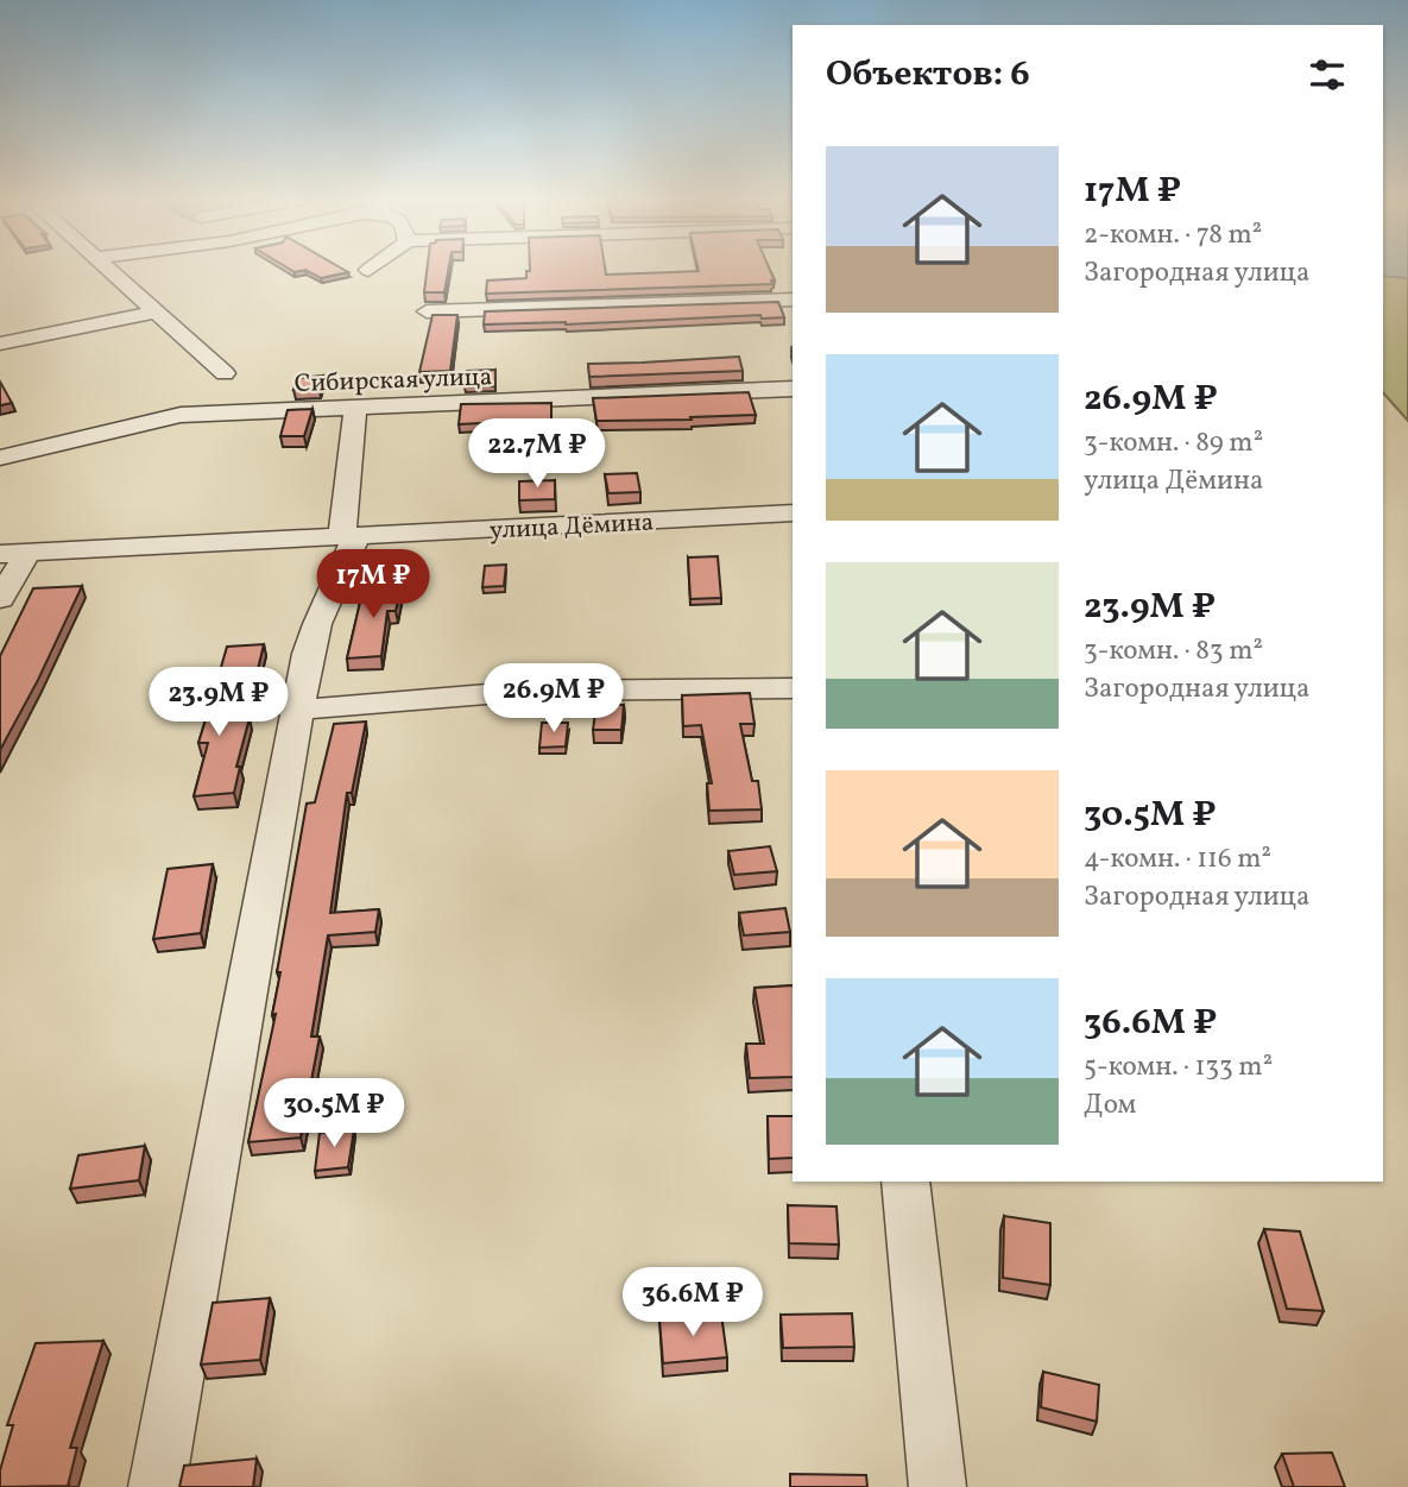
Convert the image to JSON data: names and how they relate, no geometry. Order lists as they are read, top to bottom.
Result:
{
  "streets": {
    "street": ["Сибирская улица", "улица Дёмина"]
  },
  "page": {
    "heading": "Объектов: 6",
    "list": [
      {
        "name": "17M ₽",
        "note": "2-комн. · 78 m² · Загородная улица"
      },
      {
        "name": "26.9M ₽",
        "note": "3-комн. · 89 m² · улица Дёмина"
      },
      {
        "name": "23.9M ₽",
        "note": "3-комн. · 83 m² · Загородная улица"
      },
      {
        "name": "30.5M ₽",
        "note": "4-комн. · 116 m² · Загородная улица"
      },
      {
        "name": "36.6M ₽",
        "note": "5-комн. · 133 m² · Дом"
      }
    ],
    "price": [
      "22.7M ₽",
      "17M ₽",
      "26.9M ₽",
      "23.9M ₽",
      "30.5M ₽",
      "36.6M ₽"
    ]
  }
}
